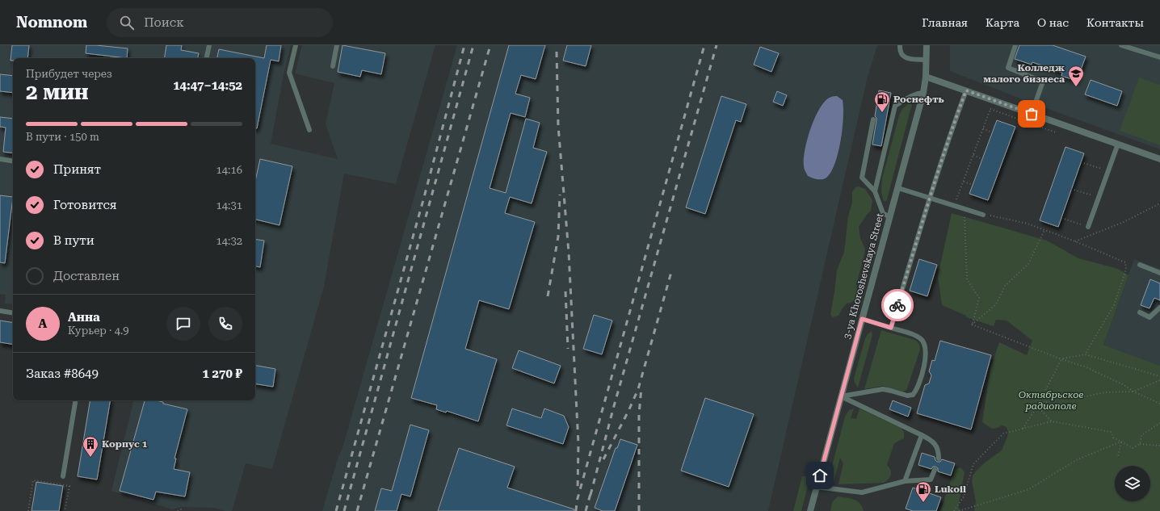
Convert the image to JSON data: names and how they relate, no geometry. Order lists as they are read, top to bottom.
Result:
{
  "streets": {
    "street": ["3-ya Khoroshevskaya Street"]
  },
  "parks": ["Октябрьское радиополе"],
  "places": {
    "school or university": ["Колледж малого бизнеса"],
    "fuel station": ["Роснефть", "Lukoil"],
    "building": ["Корпус 1"]
  },
  "page": {
    "header": "Nomnom",
    "search": "Поиск",
    "nav": [
      "Главная",
      "Карта",
      "О нас",
      "Контакты"
    ],
    "heading": ["2 мин", "Прибудет через", "14:47–14:52"],
    "panel": [
      "Анна",
      "Курьер · 4.9",
      "Заказ #8649",
      "1 270 ₽"
    ],
    "bar": "В пути · 150 m",
    "list": [
      ["Принят", "14:16"],
      ["Готовится", "14:31"],
      ["В пути", "14:32"],
      "Доставлен"
    ],
    "round": "А"
  }
}
